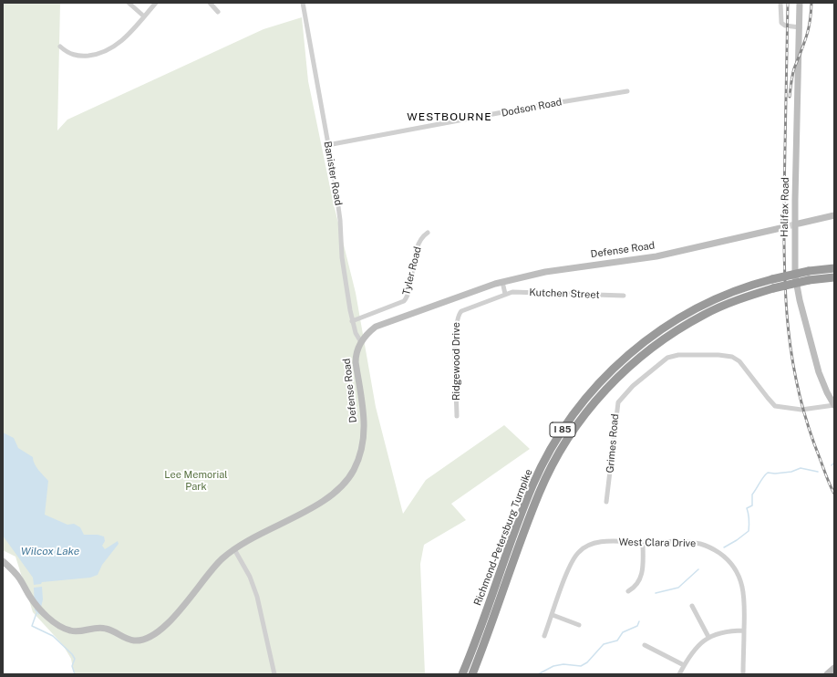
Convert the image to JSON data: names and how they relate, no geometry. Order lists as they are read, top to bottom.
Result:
{
  "streets": {
    "highway": ["I 85", "Richmond-Petersburg Turnpike"],
    "street": [
      "Dodson Road",
      "Banister Road",
      "Halifax Road",
      "Defense Road",
      "Tyler Road",
      "Kutchen Street",
      "Ridgewood Drive",
      "Grimes Road",
      "West Clara Drive"
    ]
  },
  "crossings": [
    ["Dodson Road", "Banister Road"],
    ["Banister Road", "Defense Road"],
    ["Banister Road", "Tyler Road"],
    ["Halifax Road", "Grimes Road"],
    ["Kutchen Street", "Ridgewood Drive"]
  ],
  "districts": ["WESTBOURNE"],
  "water": ["Wilcox Lake"],
  "parks": ["Lee Memorial Park"]
}
